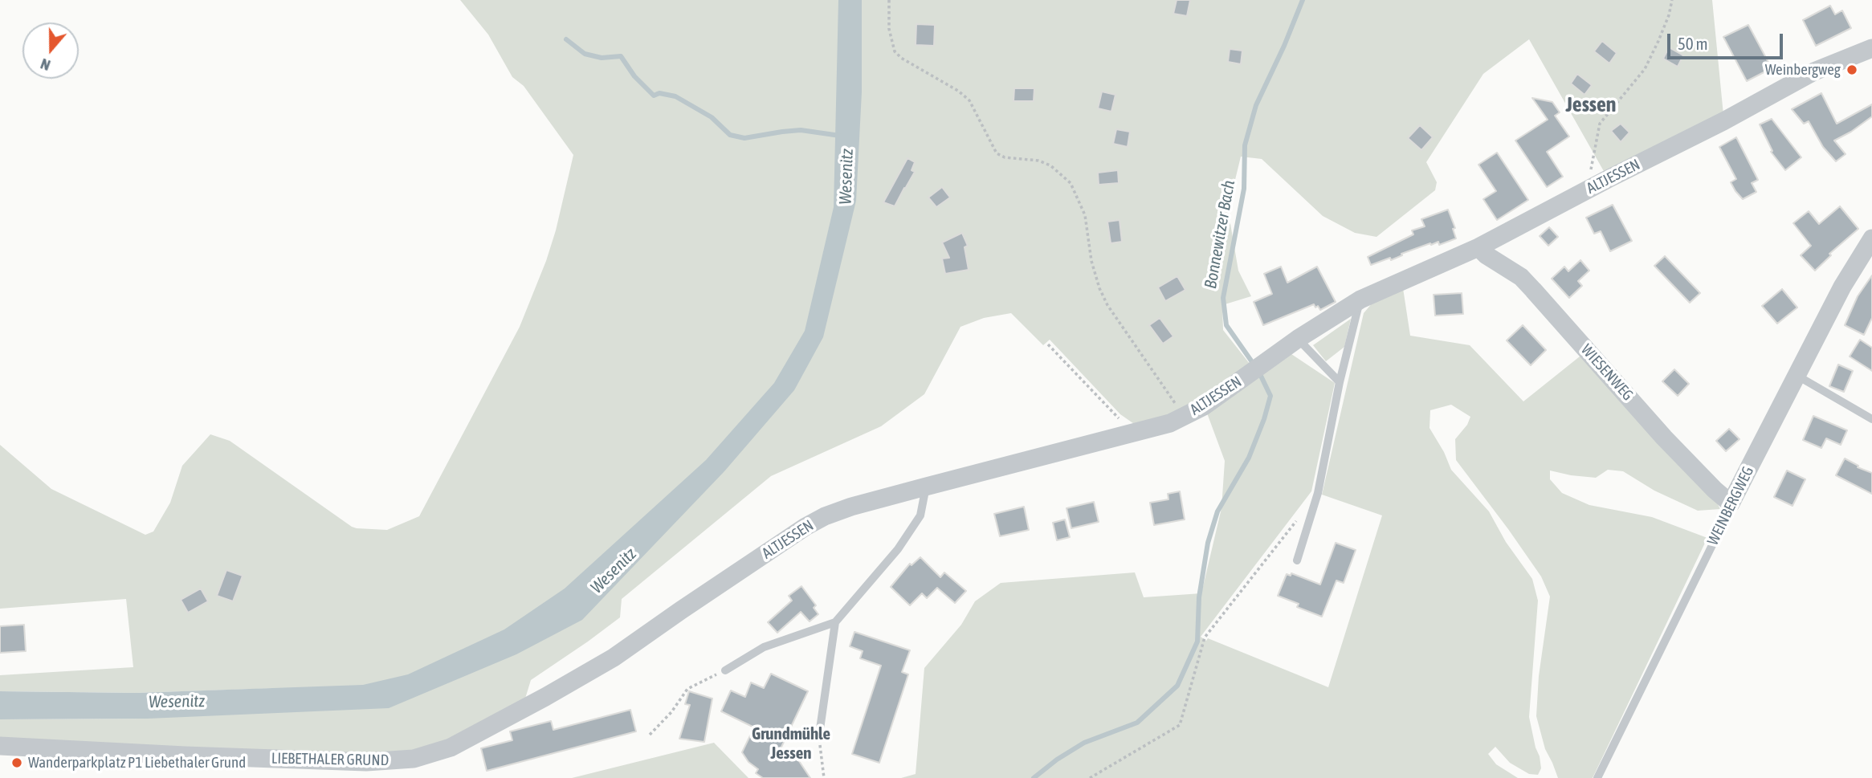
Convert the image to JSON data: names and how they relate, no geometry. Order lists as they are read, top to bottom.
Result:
{
  "streets": {
    "street": [
      "ALTJESSEN",
      "WIESENWEG",
      "WEINBERGWEG",
      "LIEBETHALER GRUND"
    ]
  },
  "crossings": [
    ["ALTJESSEN", "WIESENWEG"],
    ["ALTJESSEN", "LIEBETHALER GRUND"],
    ["WIESENWEG", "WEINBERGWEG"]
  ],
  "districts": ["Jessen", "Grundmühle Jessen"],
  "water": ["Wesenitz", "Bonnewitzer Bach"],
  "places": ["Weinbergweg", "Wanderparkplatz P1 Liebethaler Grund"],
  "scale_bar": "50 m",
  "north": "bottom"
}
